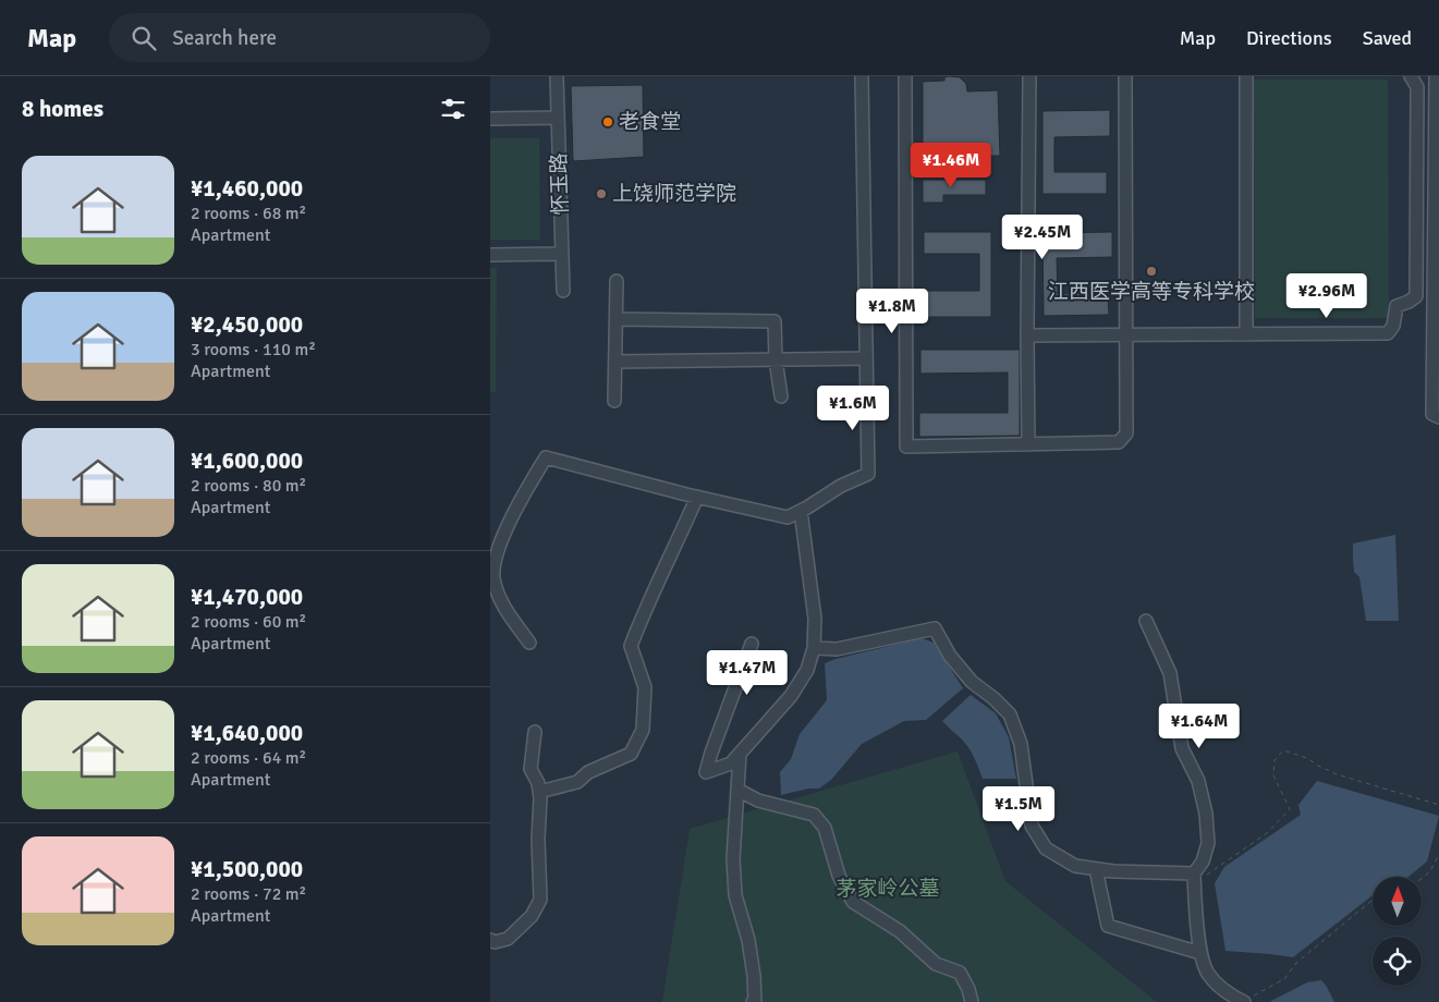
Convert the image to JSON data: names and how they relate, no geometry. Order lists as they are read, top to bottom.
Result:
{
  "streets": {
    "street": ["怀玉路"]
  },
  "parks": ["茅家岭公墓"],
  "places": ["老食堂", "上饶师范学院", "江西医学高等专科学校"],
  "north": "top",
  "page": {
    "header": "Map",
    "search": "Search here",
    "nav": ["Map", "Directions", "Saved"],
    "heading": "8 homes",
    "list": [
      {
        "name": "¥1,460,000",
        "note": "2 rooms · 68 m² · Apartment"
      },
      {
        "name": "¥2,450,000",
        "note": "3 rooms · 110 m² · Apartment"
      },
      {
        "name": "¥1,600,000",
        "note": "2 rooms · 80 m² · Apartment"
      },
      {
        "name": "¥1,470,000",
        "note": "2 rooms · 60 m² · Apartment"
      },
      {
        "name": "¥1,640,000",
        "note": "2 rooms · 64 m² · Apartment"
      },
      {
        "name": "¥1,500,000",
        "note": "2 rooms · 72 m² · Apartment"
      }
    ],
    "price": [
      "¥1.46M",
      "¥2.45M",
      "¥2.96M",
      "¥1.8M",
      "¥1.6M",
      "¥1.47M",
      "¥1.64M",
      "¥1.5M"
    ]
  }
}
